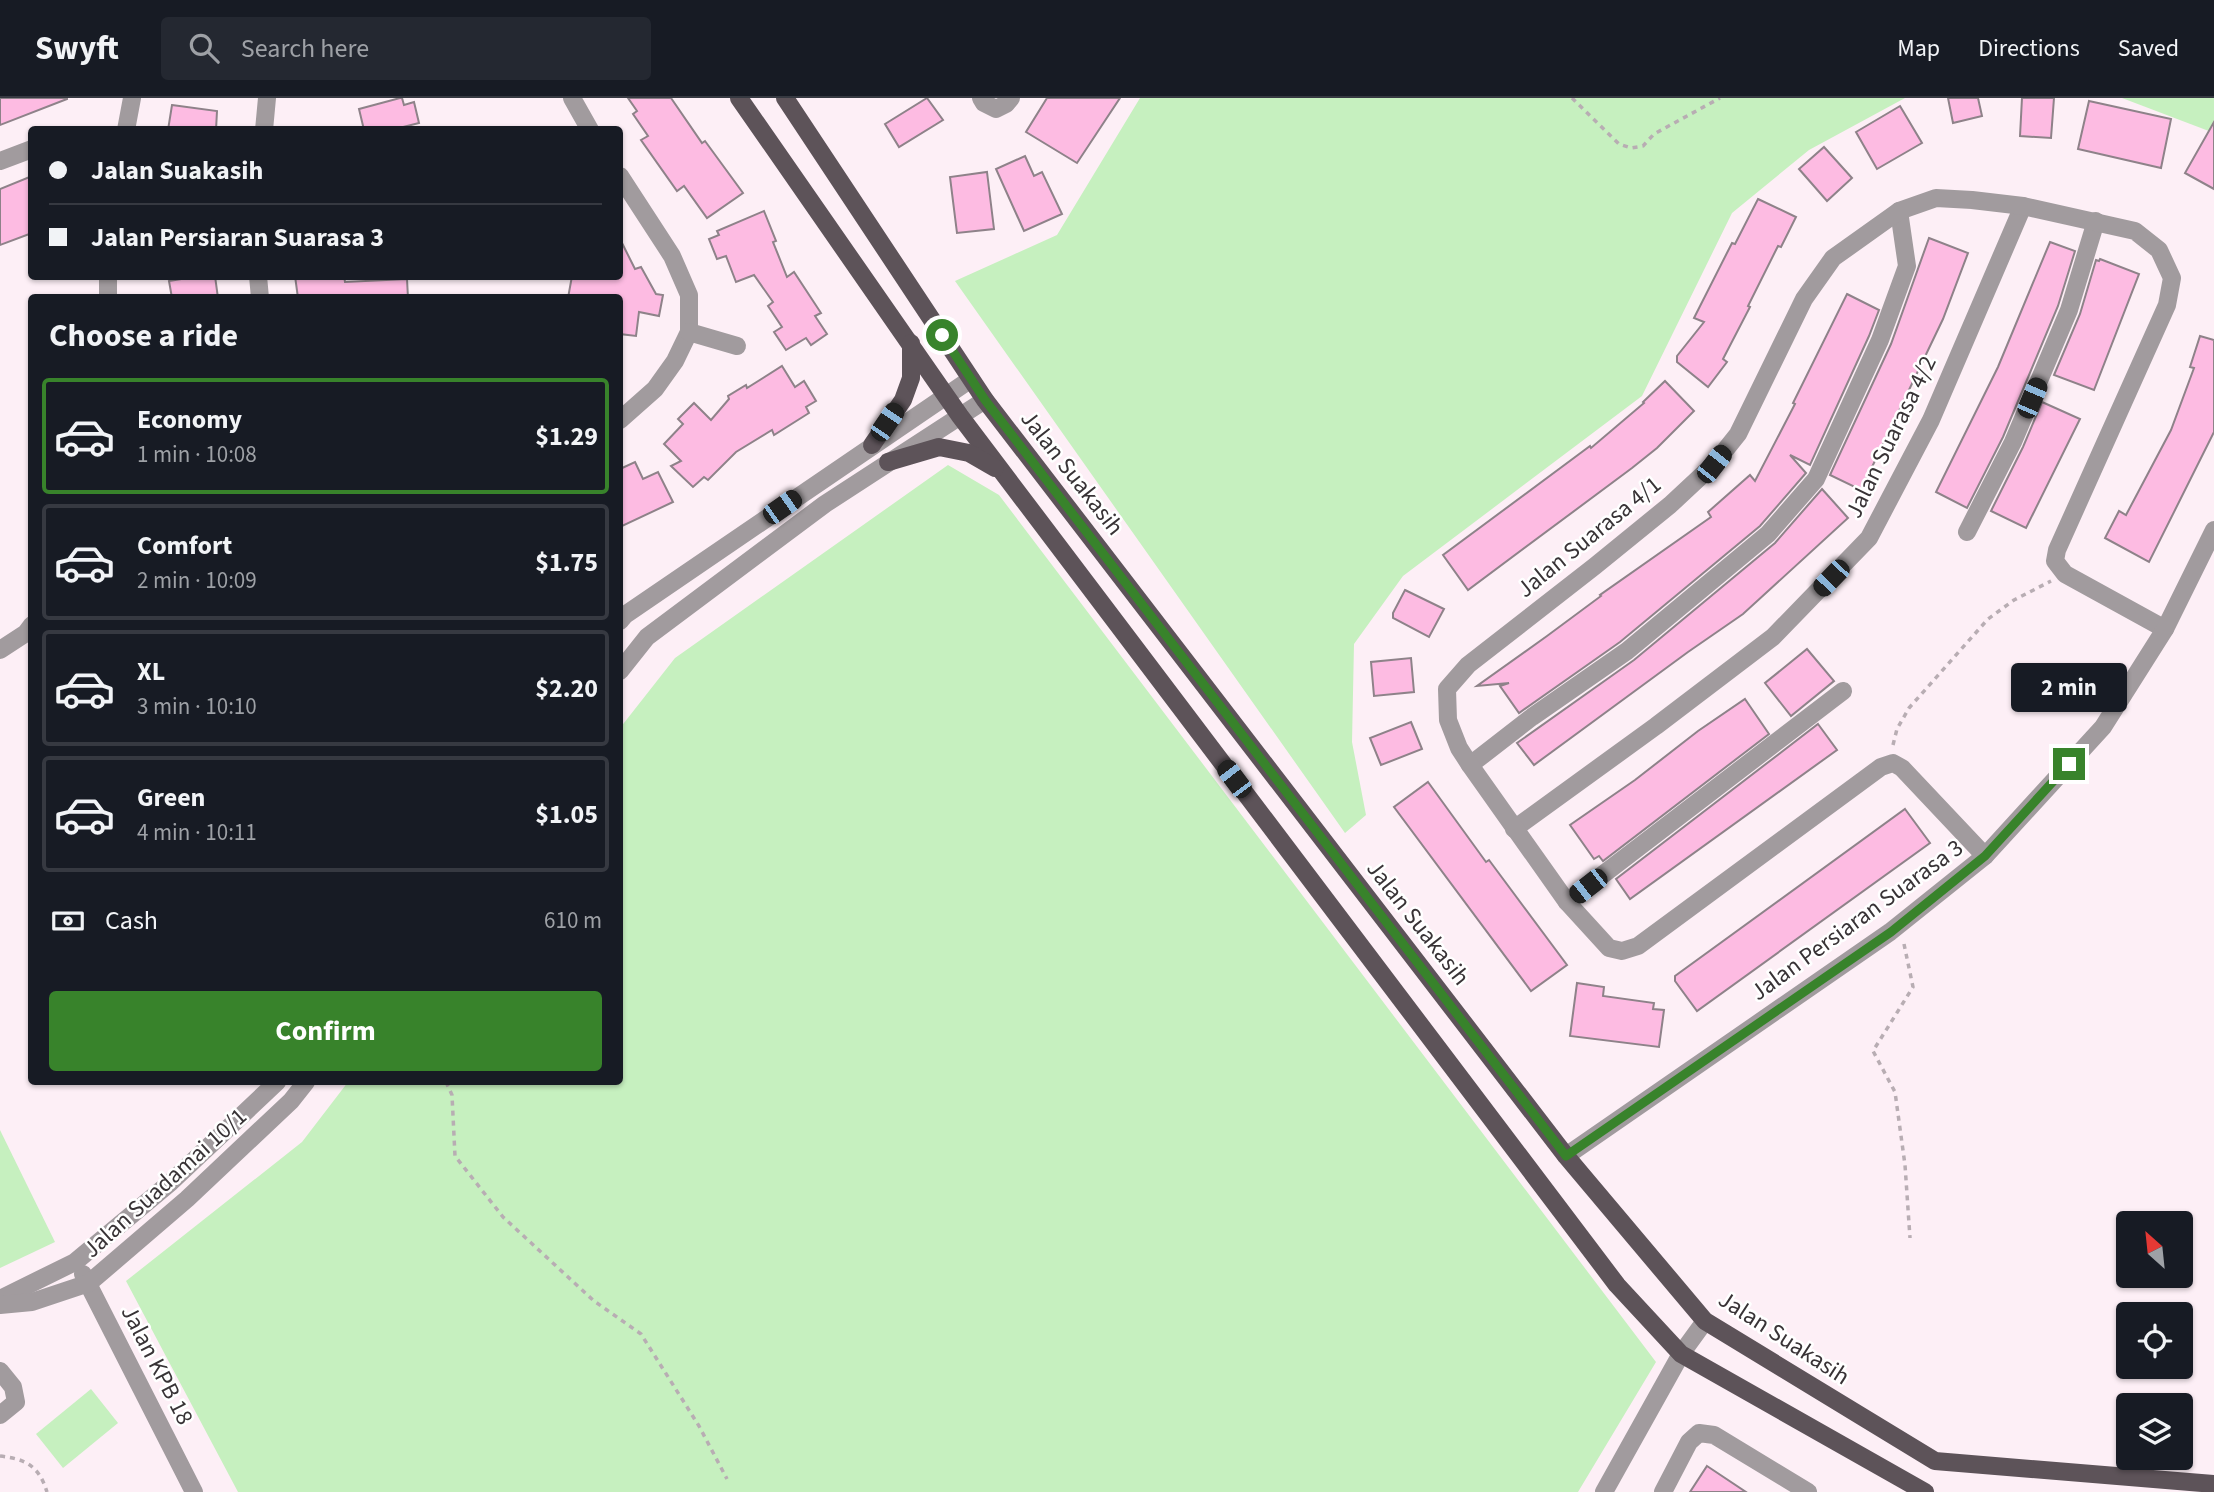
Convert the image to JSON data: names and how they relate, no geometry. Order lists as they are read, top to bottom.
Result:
{
  "streets": {
    "main road": ["Jalan Suakasih"],
    "street": [
      "Jalan Suarasa 4/2",
      "Jalan Suarasa 4/1",
      "Jalan Persiaran Suarasa 3",
      "Jalan Suadamai 10/1",
      "Jalan KPB 18"
    ]
  },
  "crossings": [
    ["Jalan Suarasa 4/2", "Jalan Suarasa 4/1"],
    ["Jalan Suakasih", "Jalan Persiaran Suarasa 3"],
    ["Jalan Suadamai 10/1", "Jalan KPB 18"]
  ],
  "north": "top left",
  "page": {
    "header": "Swyft",
    "search": "Search here",
    "nav": ["Map", "Directions", "Saved"],
    "banner": ["Jalan Suakasih", "Jalan Persiaran Suarasa 3"],
    "heading": "Choose a ride",
    "list": [
      {
        "name": "Economy",
        "note": "1 min · 10:08",
        "value": "$1.29"
      },
      {
        "name": "Comfort",
        "note": "2 min · 10:09",
        "value": "$1.75"
      },
      {
        "name": "XL",
        "note": "3 min · 10:10",
        "value": "$2.20"
      },
      {
        "name": "Green",
        "note": "4 min · 10:11",
        "value": "$1.05"
      }
    ],
    "bubble": "2 min",
    "pay": ["Cash", "610 m"],
    "buttons": "Confirm"
  }
}
